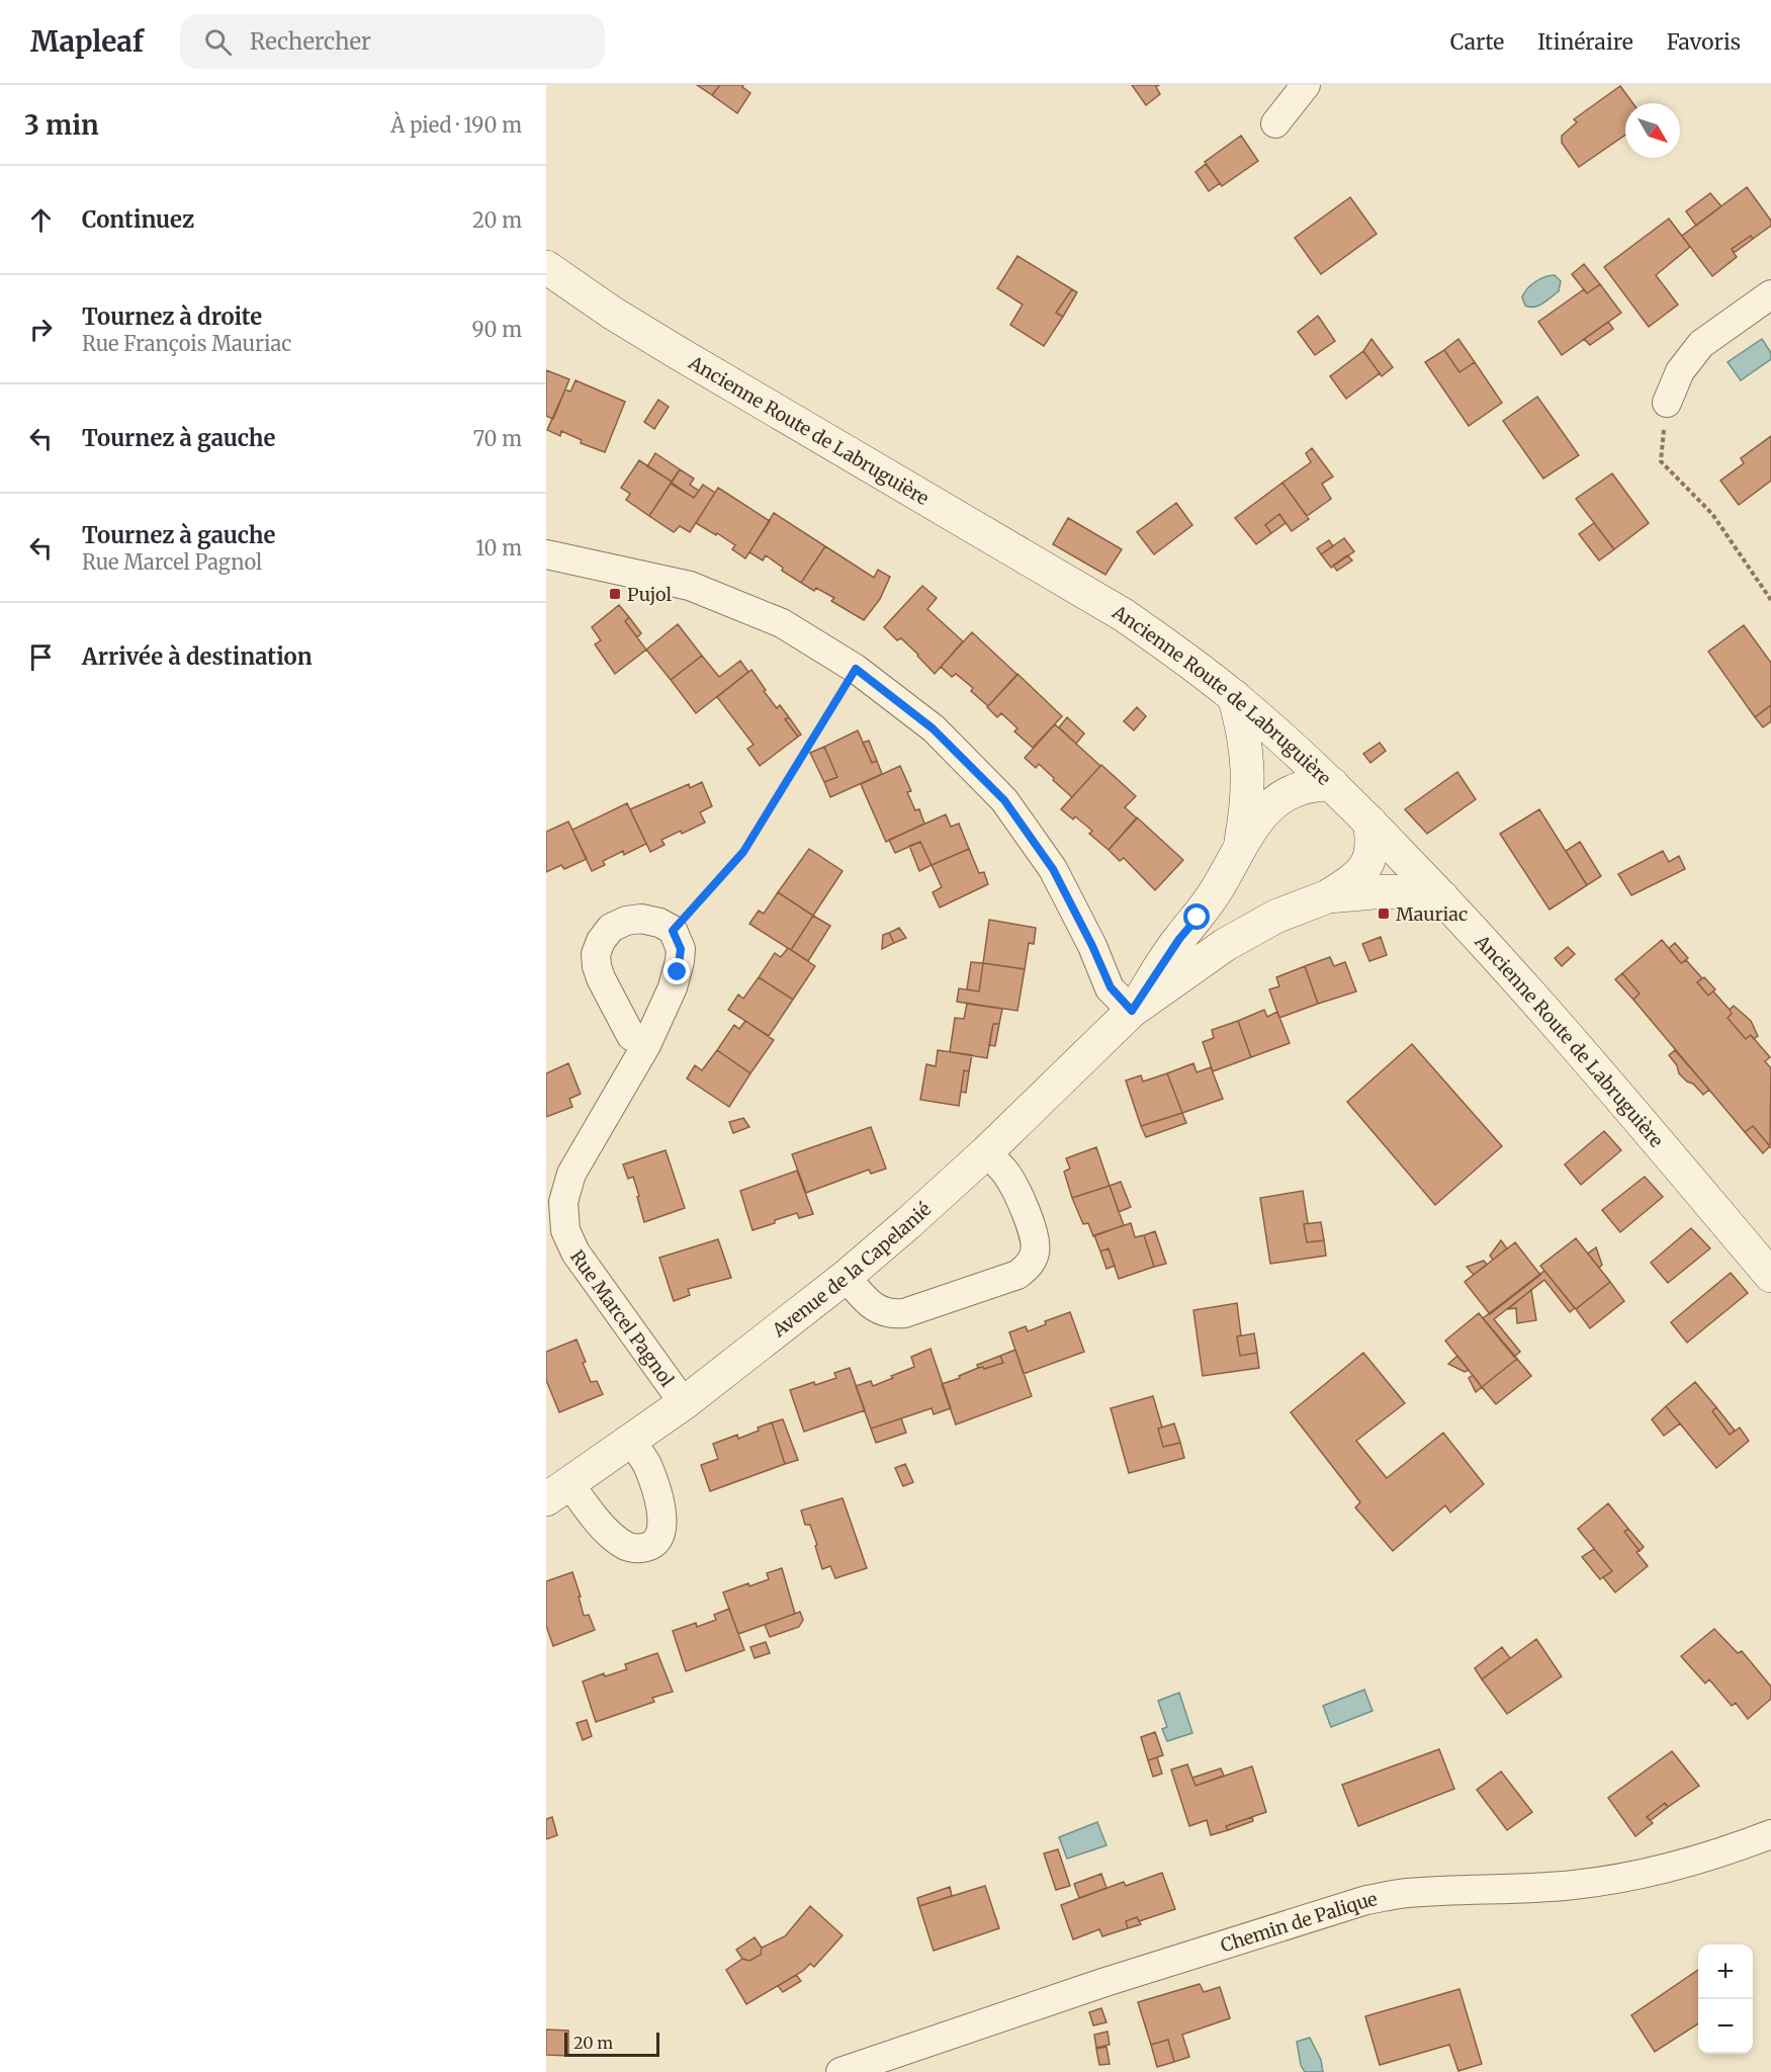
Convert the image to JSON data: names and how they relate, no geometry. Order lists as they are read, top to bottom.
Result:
{
  "streets": {
    "street": [
      "Ancienne Route de Labruguière",
      "Avenue de la Capelanié",
      "Rue Marcel Pagnol",
      "Chemin de Palique"
    ]
  },
  "crossings": [
    ["Avenue de la Capelanié", "Rue Marcel Pagnol"]
  ],
  "places": {
    "transit": ["Pujol", "Mauriac"]
  },
  "scale_bar": "20 m",
  "north": "bottom right",
  "page": {
    "header": "Mapleaf",
    "search": "Rechercher",
    "nav": ["Carte", "Itinéraire", "Favoris"],
    "heading": ["3 min", "À pied · 190 m"],
    "list": [
      ["Continuez", "20 m"],
      ["Tournez à droite", "Rue François Mauriac", "90 m"],
      ["Tournez à gauche", "70 m"],
      ["Tournez à gauche", "Rue Marcel Pagnol", "10 m"],
      "Arrivée à destination"
    ],
    "map_buttons": ["+", "−"],
    "scale": "20 m"
  }
}
